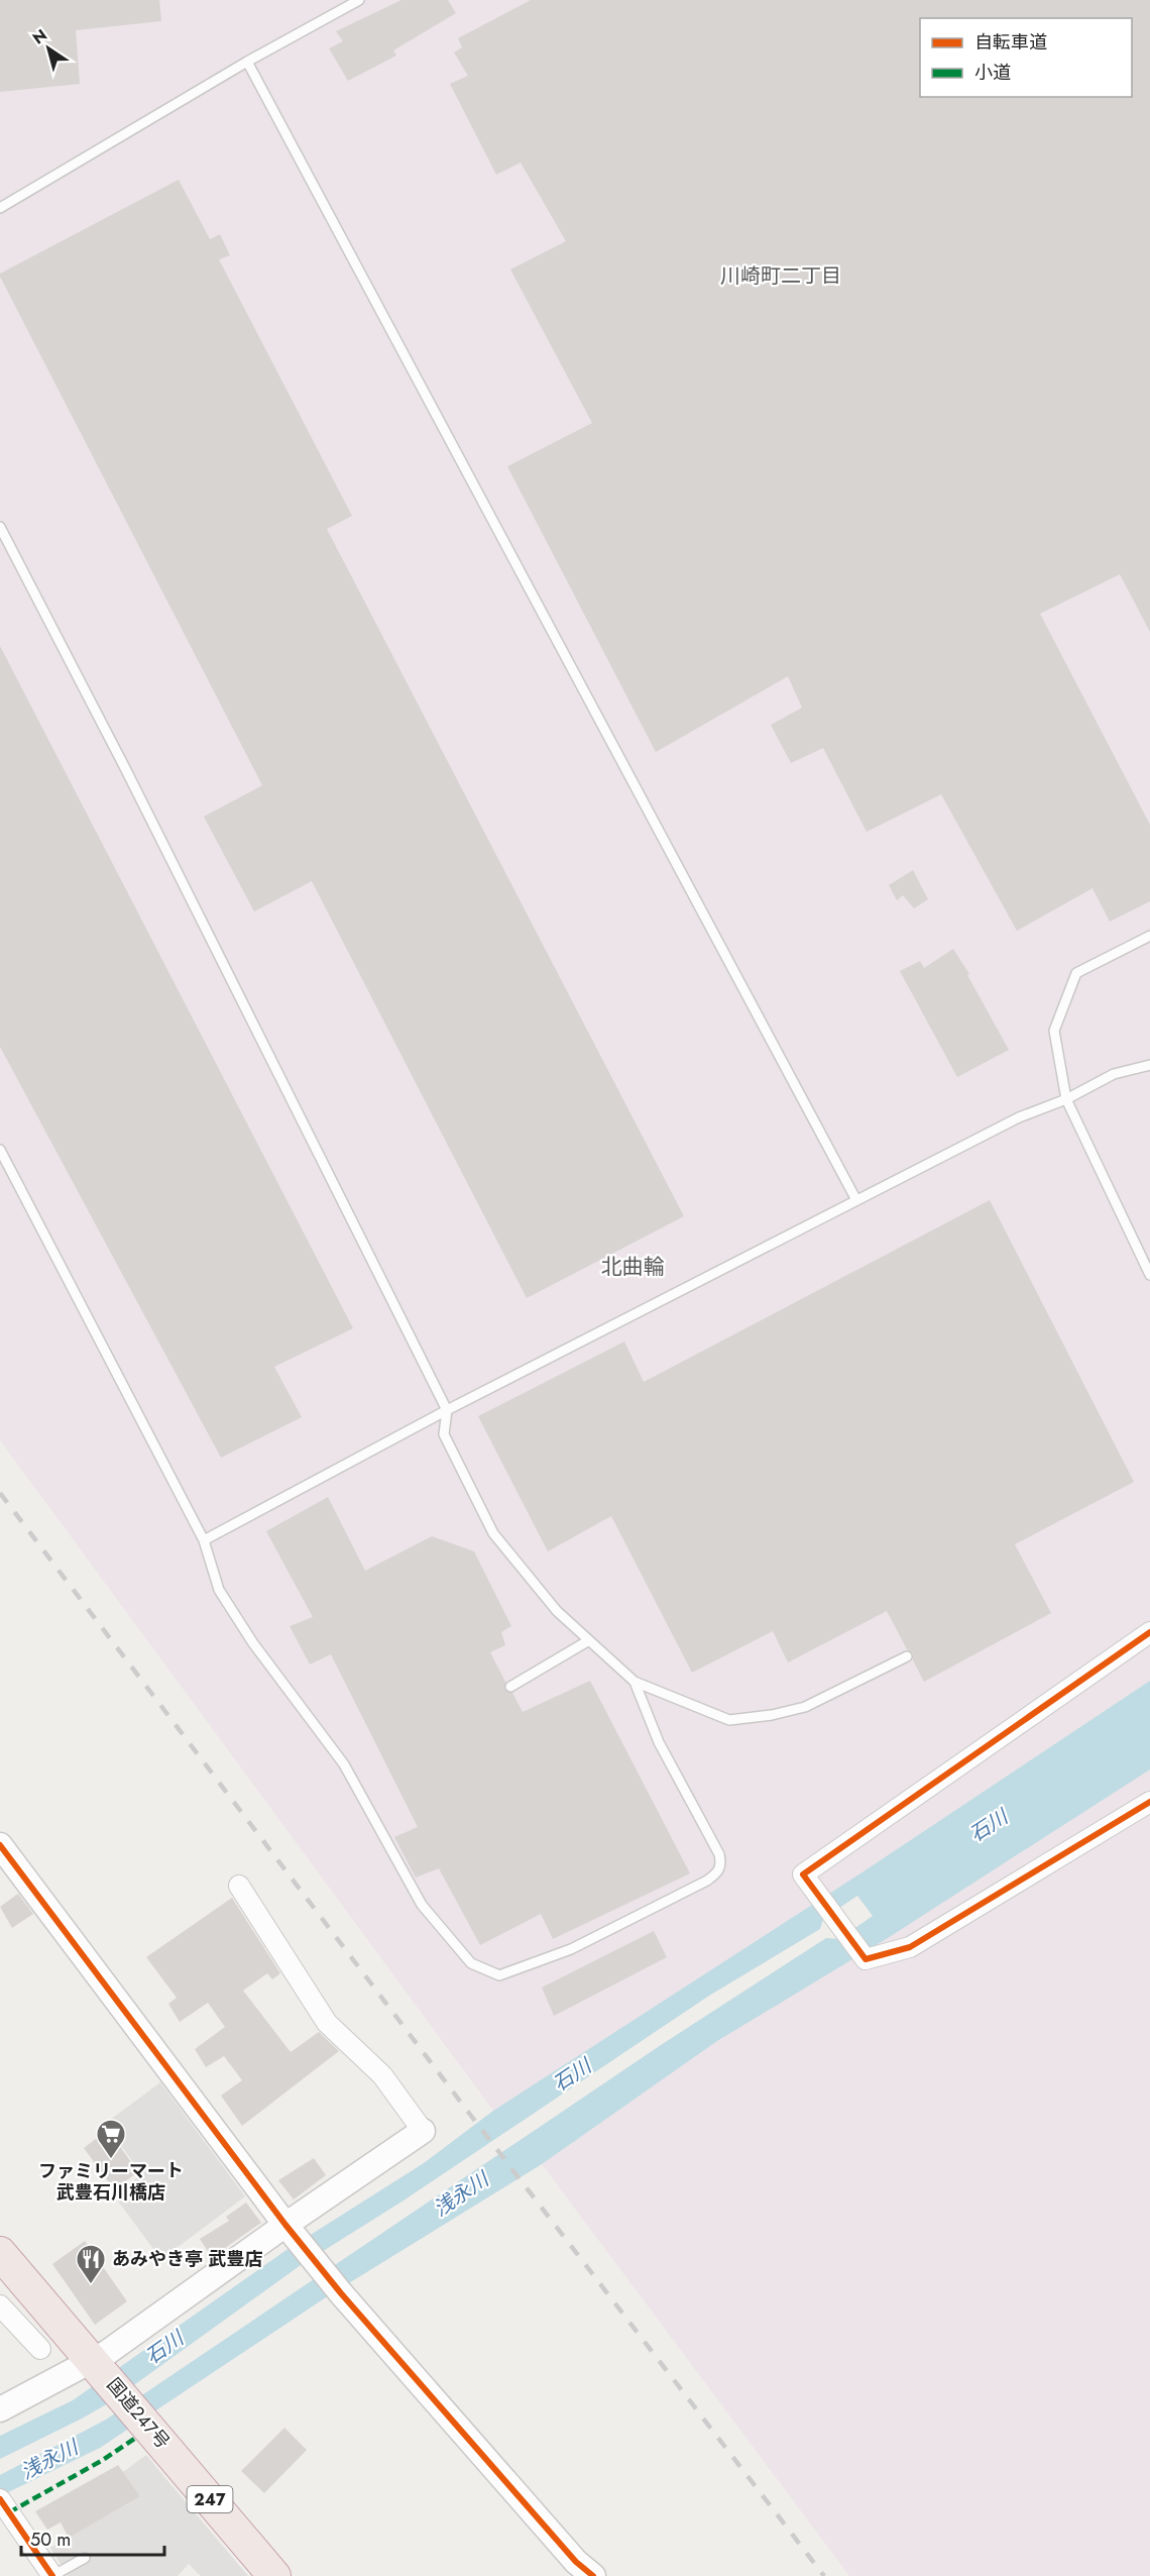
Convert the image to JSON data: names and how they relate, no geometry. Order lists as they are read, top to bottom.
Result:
{
  "streets": {
    "highway": ["国道247号", "247"]
  },
  "districts": ["川崎町二丁目", "北曲輪"],
  "water": ["石川", "浅永川"],
  "places": {
    "supermarket": ["ファミリーマート 武豊石川橋店"],
    "restaurant": ["あみやき亭 武豊店"]
  },
  "legend": ["自転車道", "小道"],
  "scale_bar": "50 m",
  "north": "top left"
}
